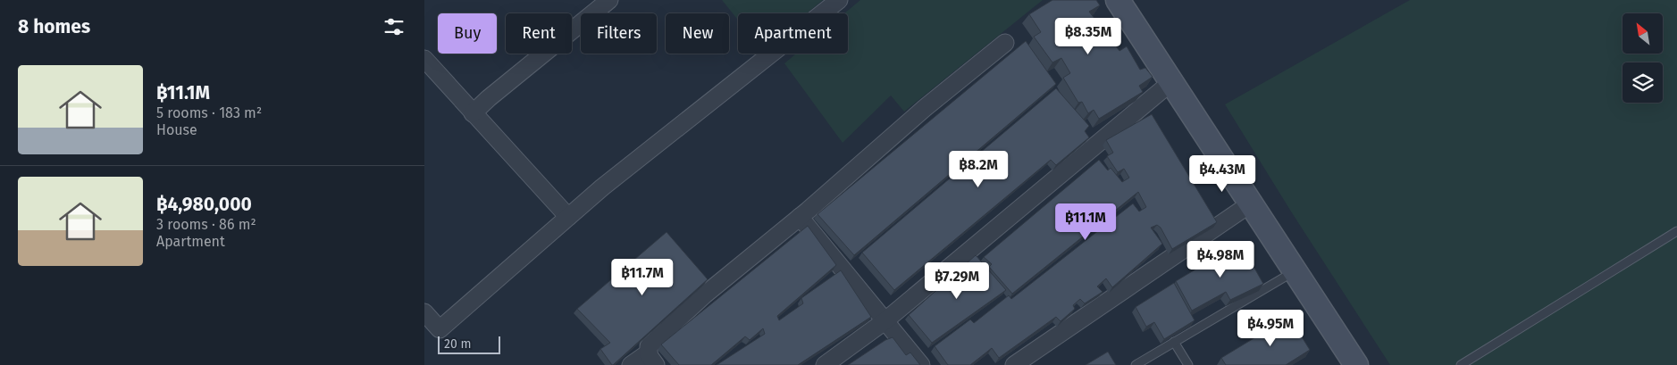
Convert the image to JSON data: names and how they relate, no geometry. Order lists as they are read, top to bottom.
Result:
{
  "scale_bar": "20 m",
  "north": "top left",
  "page": {
    "heading": "8 homes",
    "chip": [
      "Buy",
      "Rent",
      "Filters",
      "New",
      "Apartment"
    ],
    "price": [
      "฿8.35M",
      "฿8.2M",
      "฿4.43M",
      "฿11.1M",
      "฿4.98M",
      "฿11.7M",
      "฿7.29M",
      "฿4.95M"
    ],
    "list": [
      {
        "name": "฿11.1M",
        "note": "5 rooms · 183 m² · House"
      },
      {
        "name": "฿4,980,000",
        "note": "3 rooms · 86 m² · Apartment"
      }
    ],
    "scale": "20 m"
  }
}
